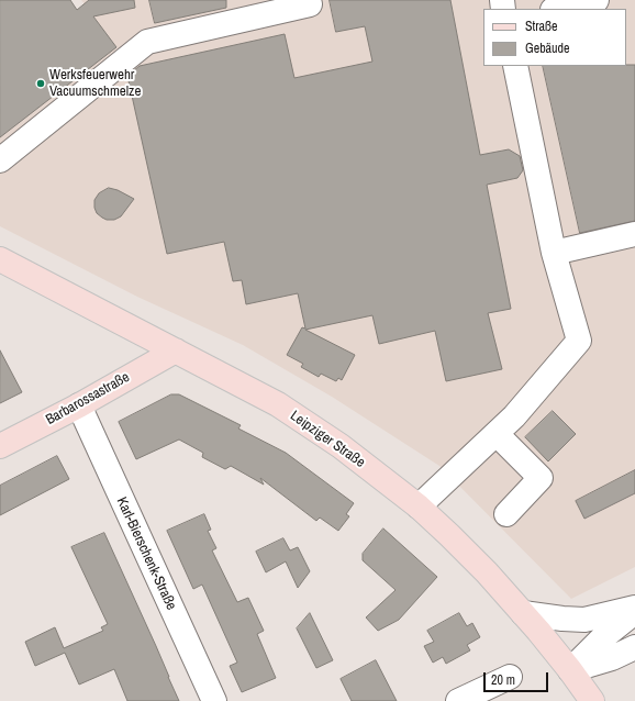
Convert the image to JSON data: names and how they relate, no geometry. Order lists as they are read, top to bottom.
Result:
{
  "streets": {
    "main road": ["Barbarossastraße", "Leipziger Straße"],
    "street": ["Karl-Bierschenk-Straße"]
  },
  "crossings": [
    ["Barbarossastraße", "Leipziger Straße"],
    ["Barbarossastraße", "Karl-Bierschenk-Straße"]
  ],
  "places": ["Werksfeuerwehr Vacuumschmelze"],
  "legend": ["Straße", "Gebäude"],
  "scale_bar": "20 m"
}
